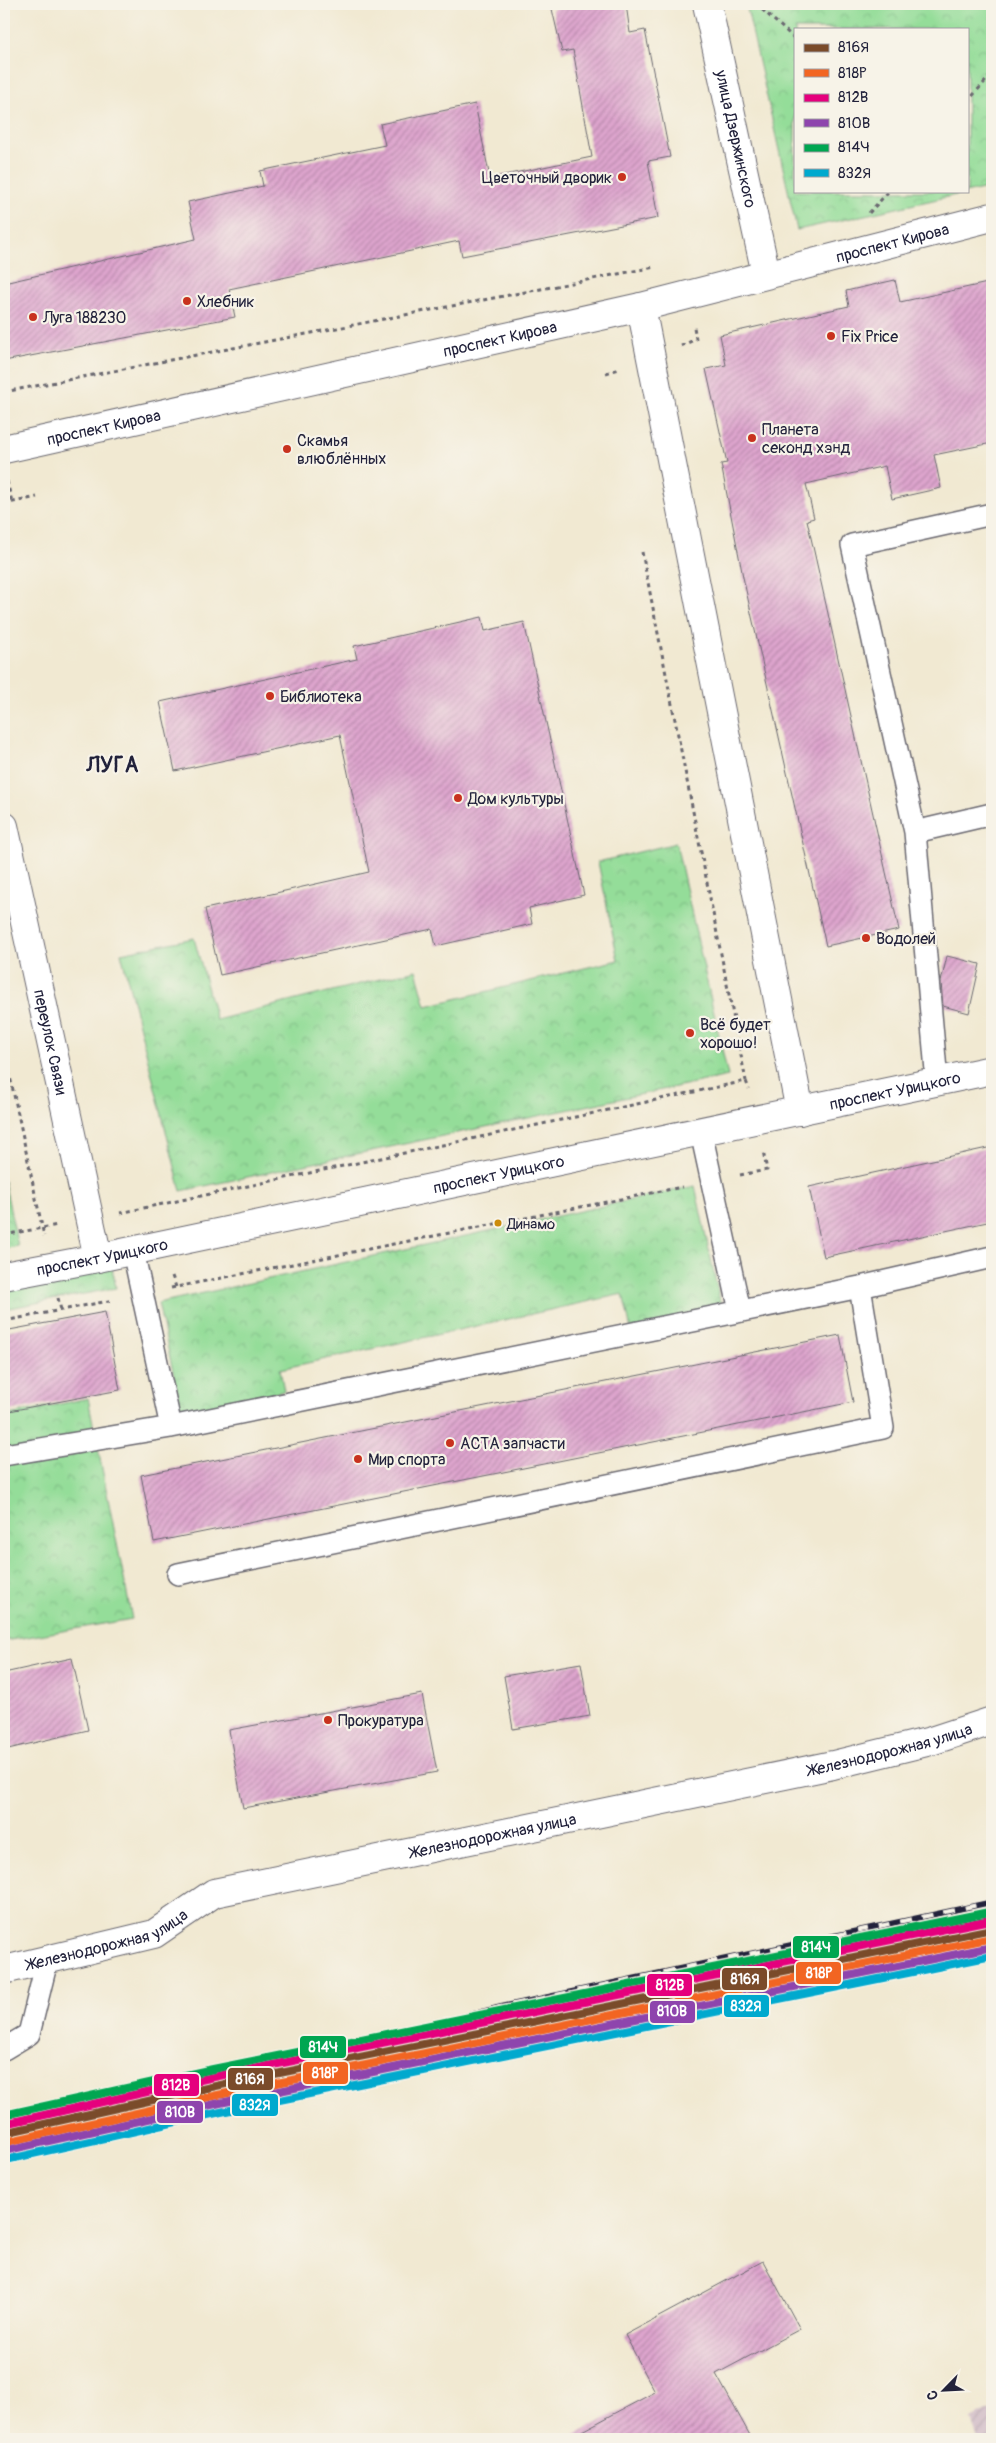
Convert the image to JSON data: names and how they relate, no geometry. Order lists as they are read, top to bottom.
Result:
{
  "streets": {
    "street": [
      "улица Дзержинского",
      "проспект Кирова",
      "переулок Связи",
      "проспект Урицкого",
      "Железнодорожная улица"
    ]
  },
  "crossings": [
    ["улица Дзержинского", "проспект Кирова"],
    ["переулок Связи", "проспект Урицкого"]
  ],
  "districts": ["ЛУГА"],
  "places": [
    "Цветочный дворик",
    "Хлебник",
    "Луга 188230",
    "Fix Price",
    "Планета секонд хэнд",
    "Скамья влюблённых",
    "Библиотека",
    "Дом культуры",
    "Водолей",
    "Всё будет хорошо!",
    "Динамо",
    "АСТА запчасти",
    "Мир спорта",
    "Прокуратура"
  ],
  "lines": [
    "transit line 814Ч",
    "transit line 812В",
    "transit line 816Я",
    "transit line 818Р",
    "transit line 810В",
    "transit line 832Я"
  ],
  "legend": [
    "816Я",
    "818Р",
    "812В",
    "810В",
    "814Ч",
    "832Я"
  ],
  "north": "bottom left"
}
